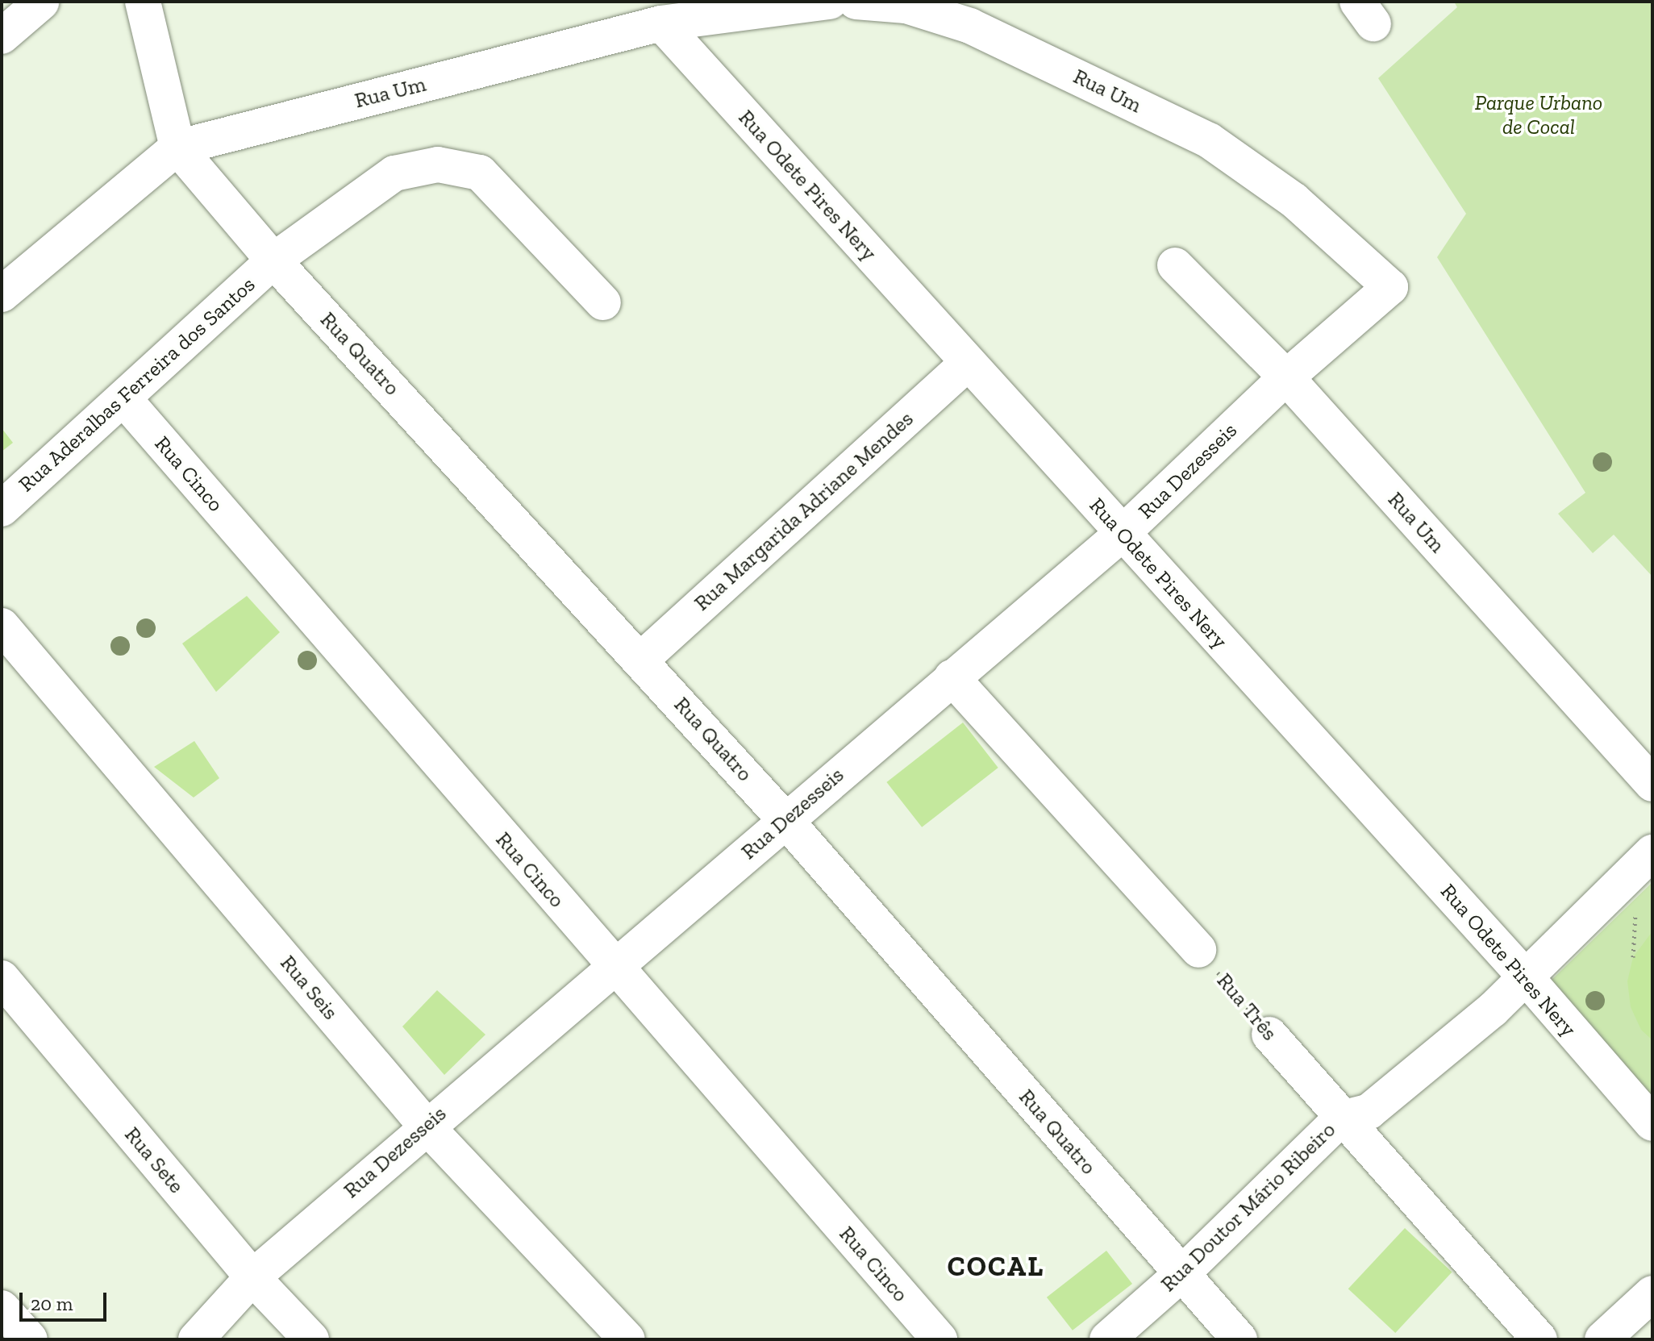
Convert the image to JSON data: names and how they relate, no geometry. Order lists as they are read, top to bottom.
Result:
{
  "streets": {
    "street": [
      "Rua Um",
      "Rua Odete Pires Nery",
      "Rua Quatro",
      "Rua Aderalbas Ferreira dos Santos",
      "Rua Dezesseis",
      "Rua Cinco",
      "Rua Margarida Adriane Mendes",
      "Rua Seis",
      "Rua Três",
      "Rua Sete",
      "Rua Doutor Mário Ribeiro"
    ]
  },
  "crossings": [
    ["Rua Um", "Rua Odete Pires Nery"],
    ["Rua Um", "Rua Quatro"],
    ["Rua Um", "Rua Dezesseis"],
    ["Rua Odete Pires Nery", "Rua Dezesseis"],
    ["Rua Odete Pires Nery", "Rua Margarida Adriane Mendes"],
    ["Rua Odete Pires Nery", "Rua Doutor Mário Ribeiro"],
    ["Rua Quatro", "Rua Aderalbas Ferreira dos Santos"],
    ["Rua Quatro", "Rua Dezesseis"],
    ["Rua Quatro", "Rua Margarida Adriane Mendes"],
    ["Rua Quatro", "Rua Doutor Mário Ribeiro"],
    ["Rua Aderalbas Ferreira dos Santos", "Rua Cinco"],
    ["Rua Dezesseis", "Rua Cinco"],
    ["Rua Dezesseis", "Rua Seis"],
    ["Rua Dezesseis", "Rua Sete"],
    ["Rua Três", "Rua Doutor Mário Ribeiro"]
  ],
  "districts": ["COCAL"],
  "parks": ["Parque Urbano de Cocal"],
  "scale_bar": "20 m"
}
